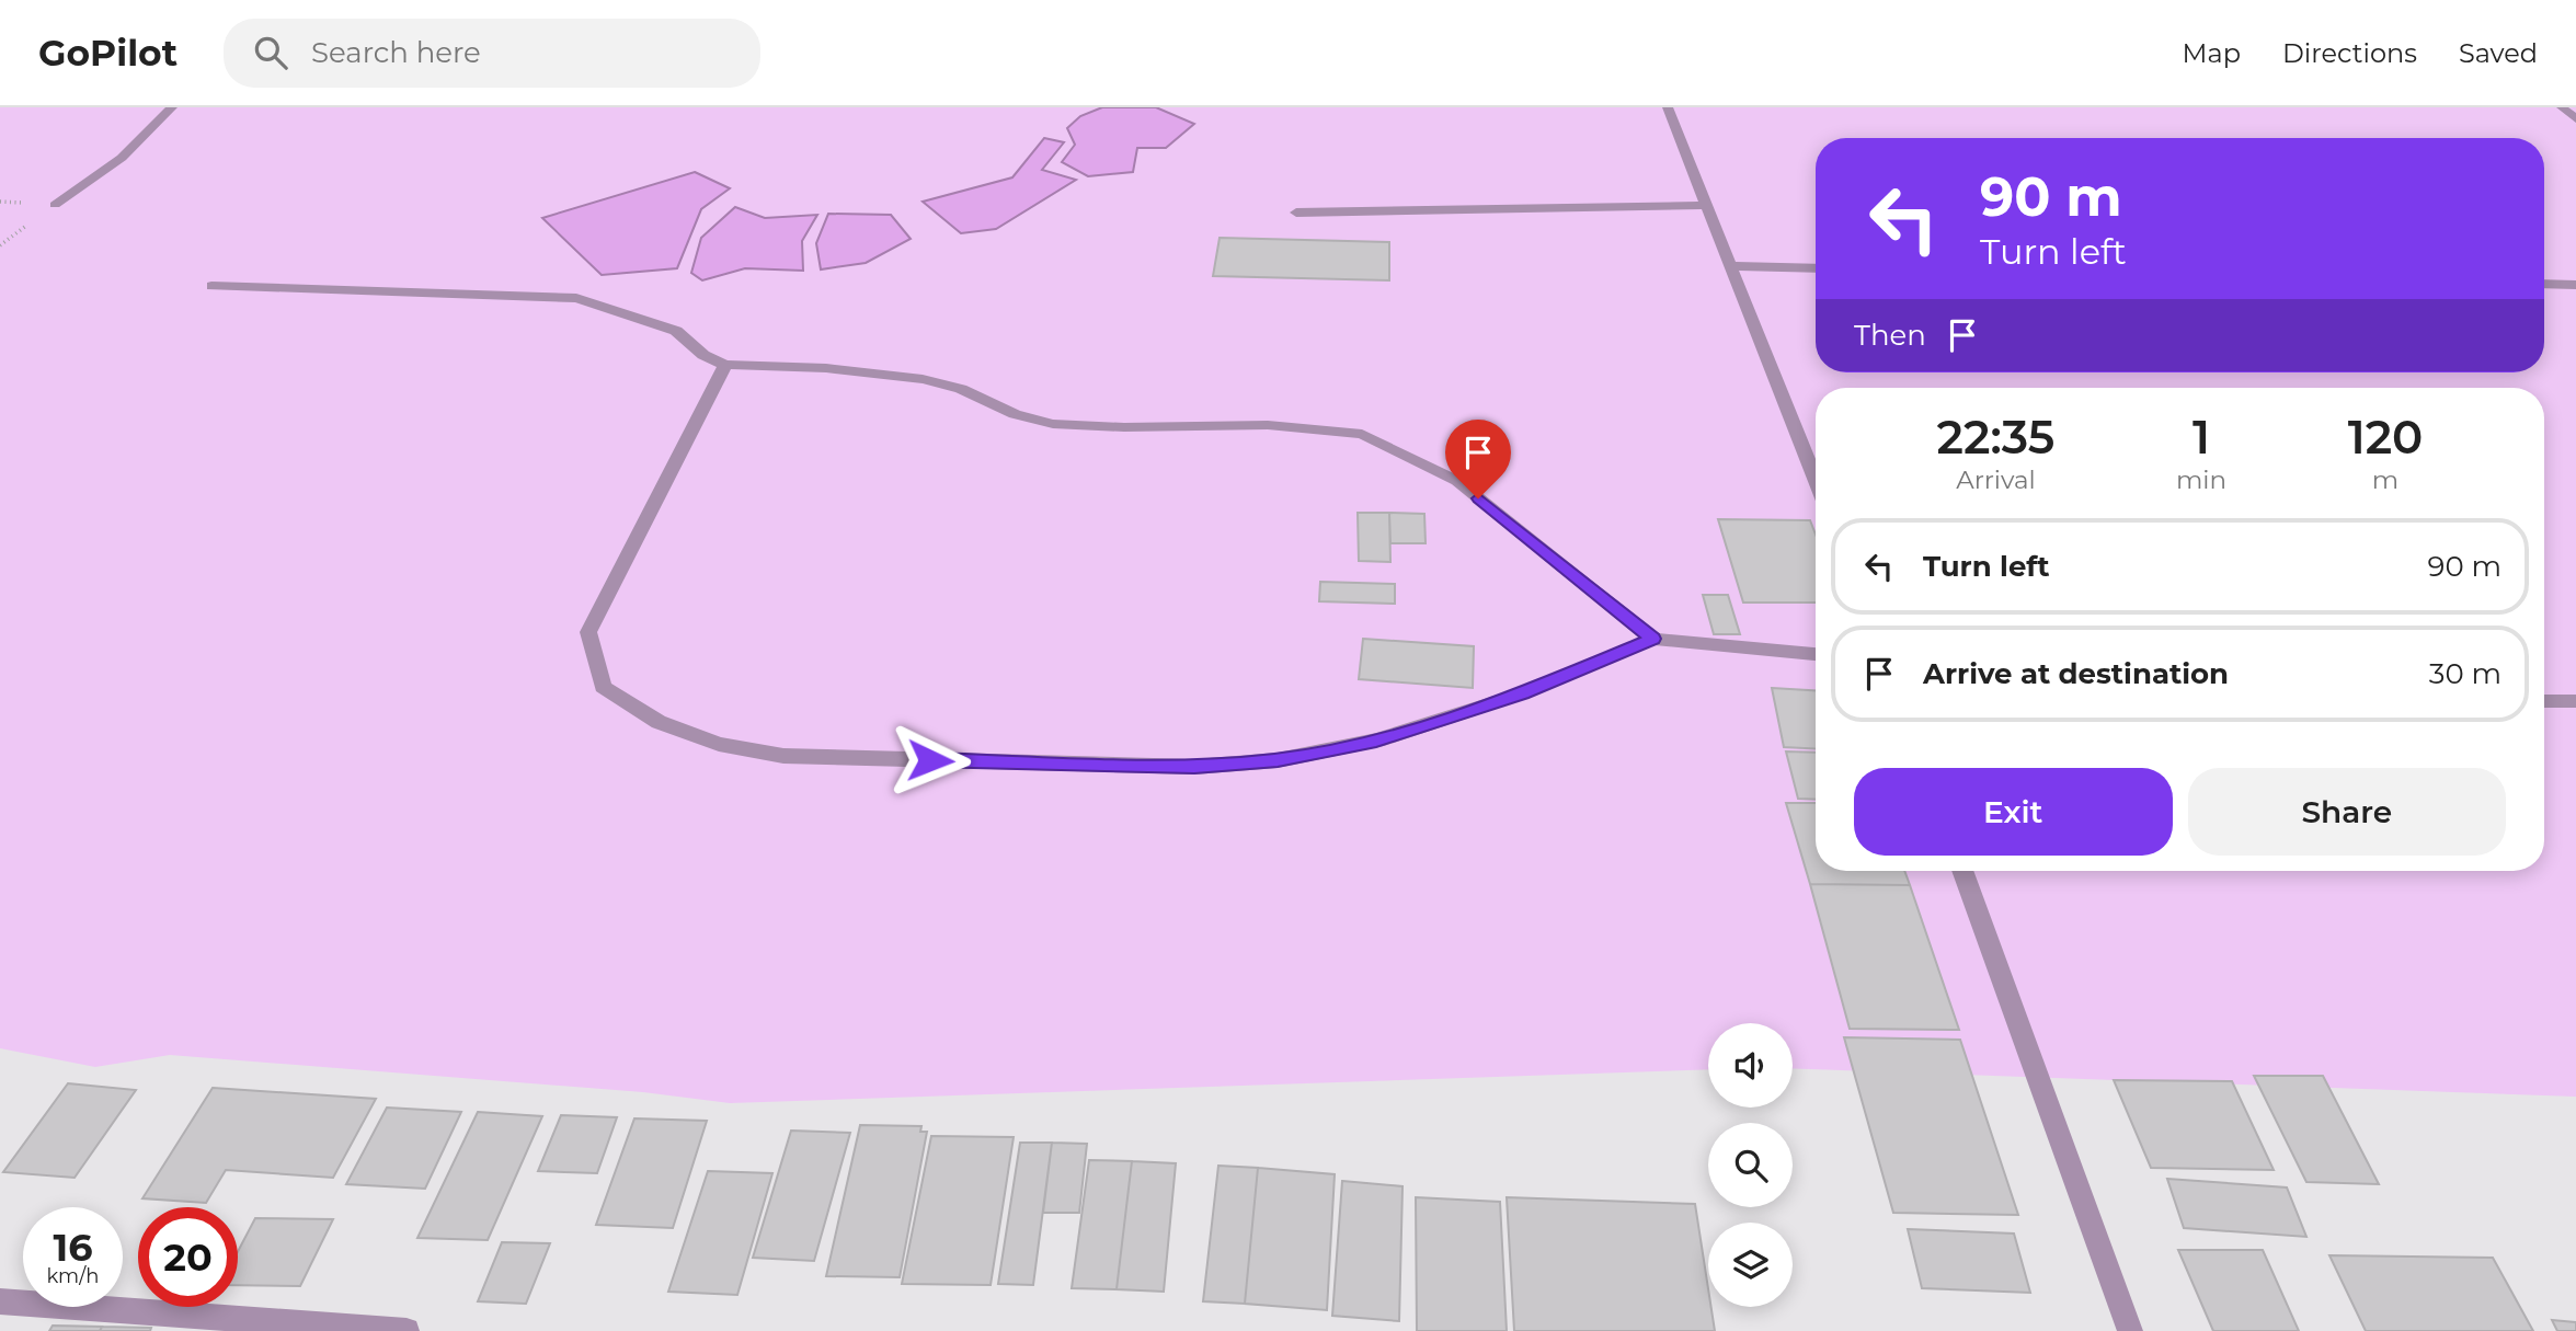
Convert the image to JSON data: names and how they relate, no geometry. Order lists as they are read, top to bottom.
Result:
{
  "page": {
    "header": "GoPilot",
    "search": "Search here",
    "nav": ["Map", "Directions", "Saved"],
    "turn": ["90 m", "Turn left"],
    "then": "Then",
    "eta": [
      "22:35",
      "Arrival",
      "1",
      "min",
      "120",
      "m"
    ],
    "list": [
      {
        "name": "Turn left",
        "value": "90 m"
      },
      {
        "name": "Arrive at destination",
        "value": "30 m"
      }
    ],
    "buttons": ["Exit", "Share"],
    "speed": "16 km/h",
    "limit": "20"
  }
}
